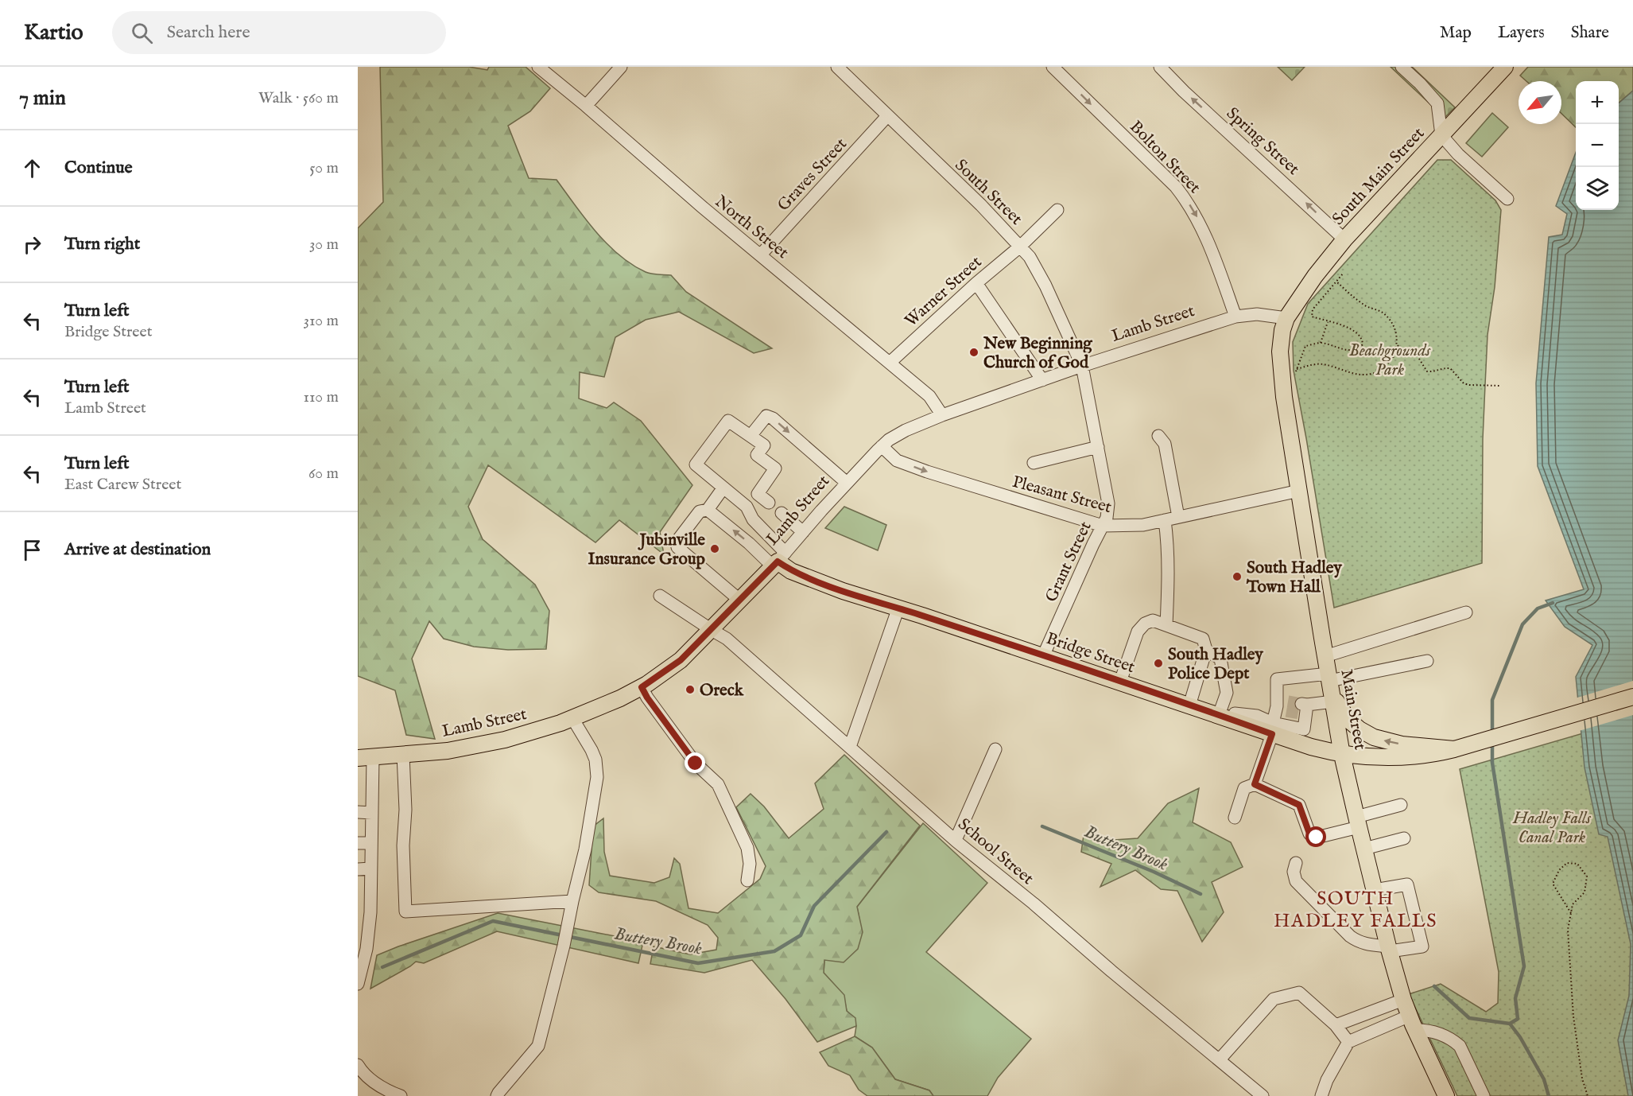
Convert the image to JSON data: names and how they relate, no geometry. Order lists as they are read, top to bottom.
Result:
{
  "streets": {
    "main road": [
      "South Main Street",
      "Lamb Street",
      "Bridge Street",
      "Main Street"
    ],
    "street": [
      "Spring Street",
      "Bolton Street",
      "Graves Street",
      "South Street",
      "North Street",
      "Warner Street",
      "Pleasant Street",
      "Grant Street",
      "School Street"
    ]
  },
  "crossings": [
    ["Spring Street", "South Main Street"],
    ["Bolton Street", "Lamb Street"],
    ["Graves Street", "South Street"],
    ["Graves Street", "North Street"],
    ["South Main Street", "Lamb Street"],
    ["South Main Street", "Main Street"],
    ["South Street", "Warner Street"],
    ["South Street", "Lamb Street"],
    ["South Street", "Grant Street"],
    ["North Street", "Warner Street"],
    ["North Street", "Lamb Street"],
    ["Lamb Street", "Pleasant Street"],
    ["Lamb Street", "Grant Street"],
    ["Lamb Street", "Bridge Street"],
    ["Lamb Street", "Main Street"],
    ["Lamb Street", "School Street"],
    ["Pleasant Street", "Grant Street"],
    ["Pleasant Street", "Main Street"],
    ["Grant Street", "Bridge Street"],
    ["Bridge Street", "Main Street"]
  ],
  "one_way": ["Spring Street", "Bolton Street", "Pleasant Street"],
  "districts": ["SOUTH HADLEY FALLS"],
  "water": ["Buttery Brook"],
  "parks": ["Beachgrounds Park", "Hadley Falls Canal Park"],
  "places": [
    "New Beginning Church of God",
    "Jubinville Insurance Group",
    "South Hadley Town Hall",
    "South Hadley Police Dept",
    "Oreck"
  ],
  "north": "bottom left",
  "page": {
    "header": "Kartio",
    "search": "Search here",
    "nav": ["Map", "Layers", "Share"],
    "heading": ["7 min", "Walk · 560 m"],
    "map_buttons": ["+", "−"],
    "list": [
      ["Continue", "50 m"],
      ["Turn right", "30 m"],
      ["Turn left", "Bridge Street", "310 m"],
      ["Turn left", "Lamb Street", "110 m"],
      ["Turn left", "East Carew Street", "60 m"],
      "Arrive at destination"
    ]
  }
}
